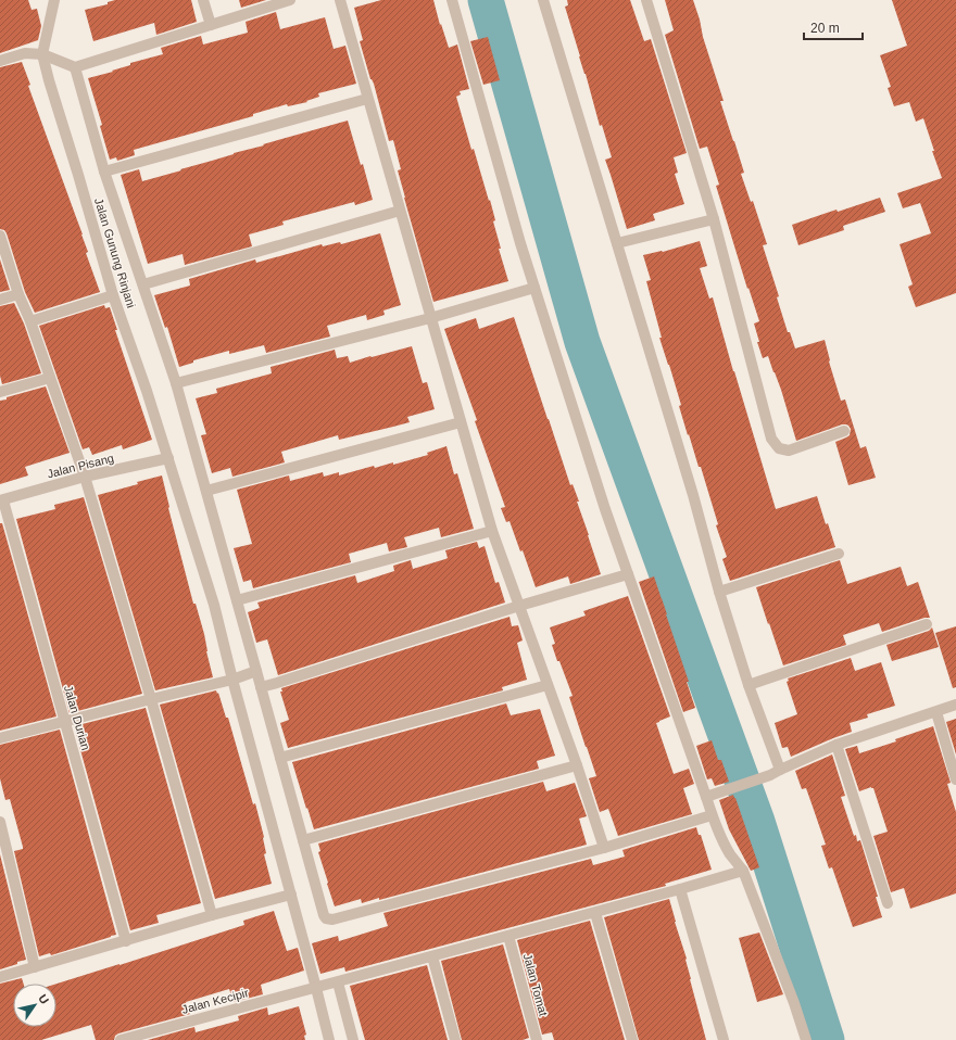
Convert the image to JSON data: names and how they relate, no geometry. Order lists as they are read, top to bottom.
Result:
{
  "streets": {
    "street": [
      "Jalan Gunung Rinjani",
      "Jalan Pisang",
      "Jalan Durian",
      "Jalan Tomat",
      "Jalan Kecipir"
    ]
  },
  "crossings": [
    ["Jalan Gunung Rinjani", "Jalan Pisang"],
    ["Jalan Gunung Rinjani", "Jalan Kecipir"],
    ["Jalan Pisang", "Jalan Durian"],
    ["Jalan Tomat", "Jalan Kecipir"]
  ],
  "scale_bar": "20 m",
  "north": "top right"
}
